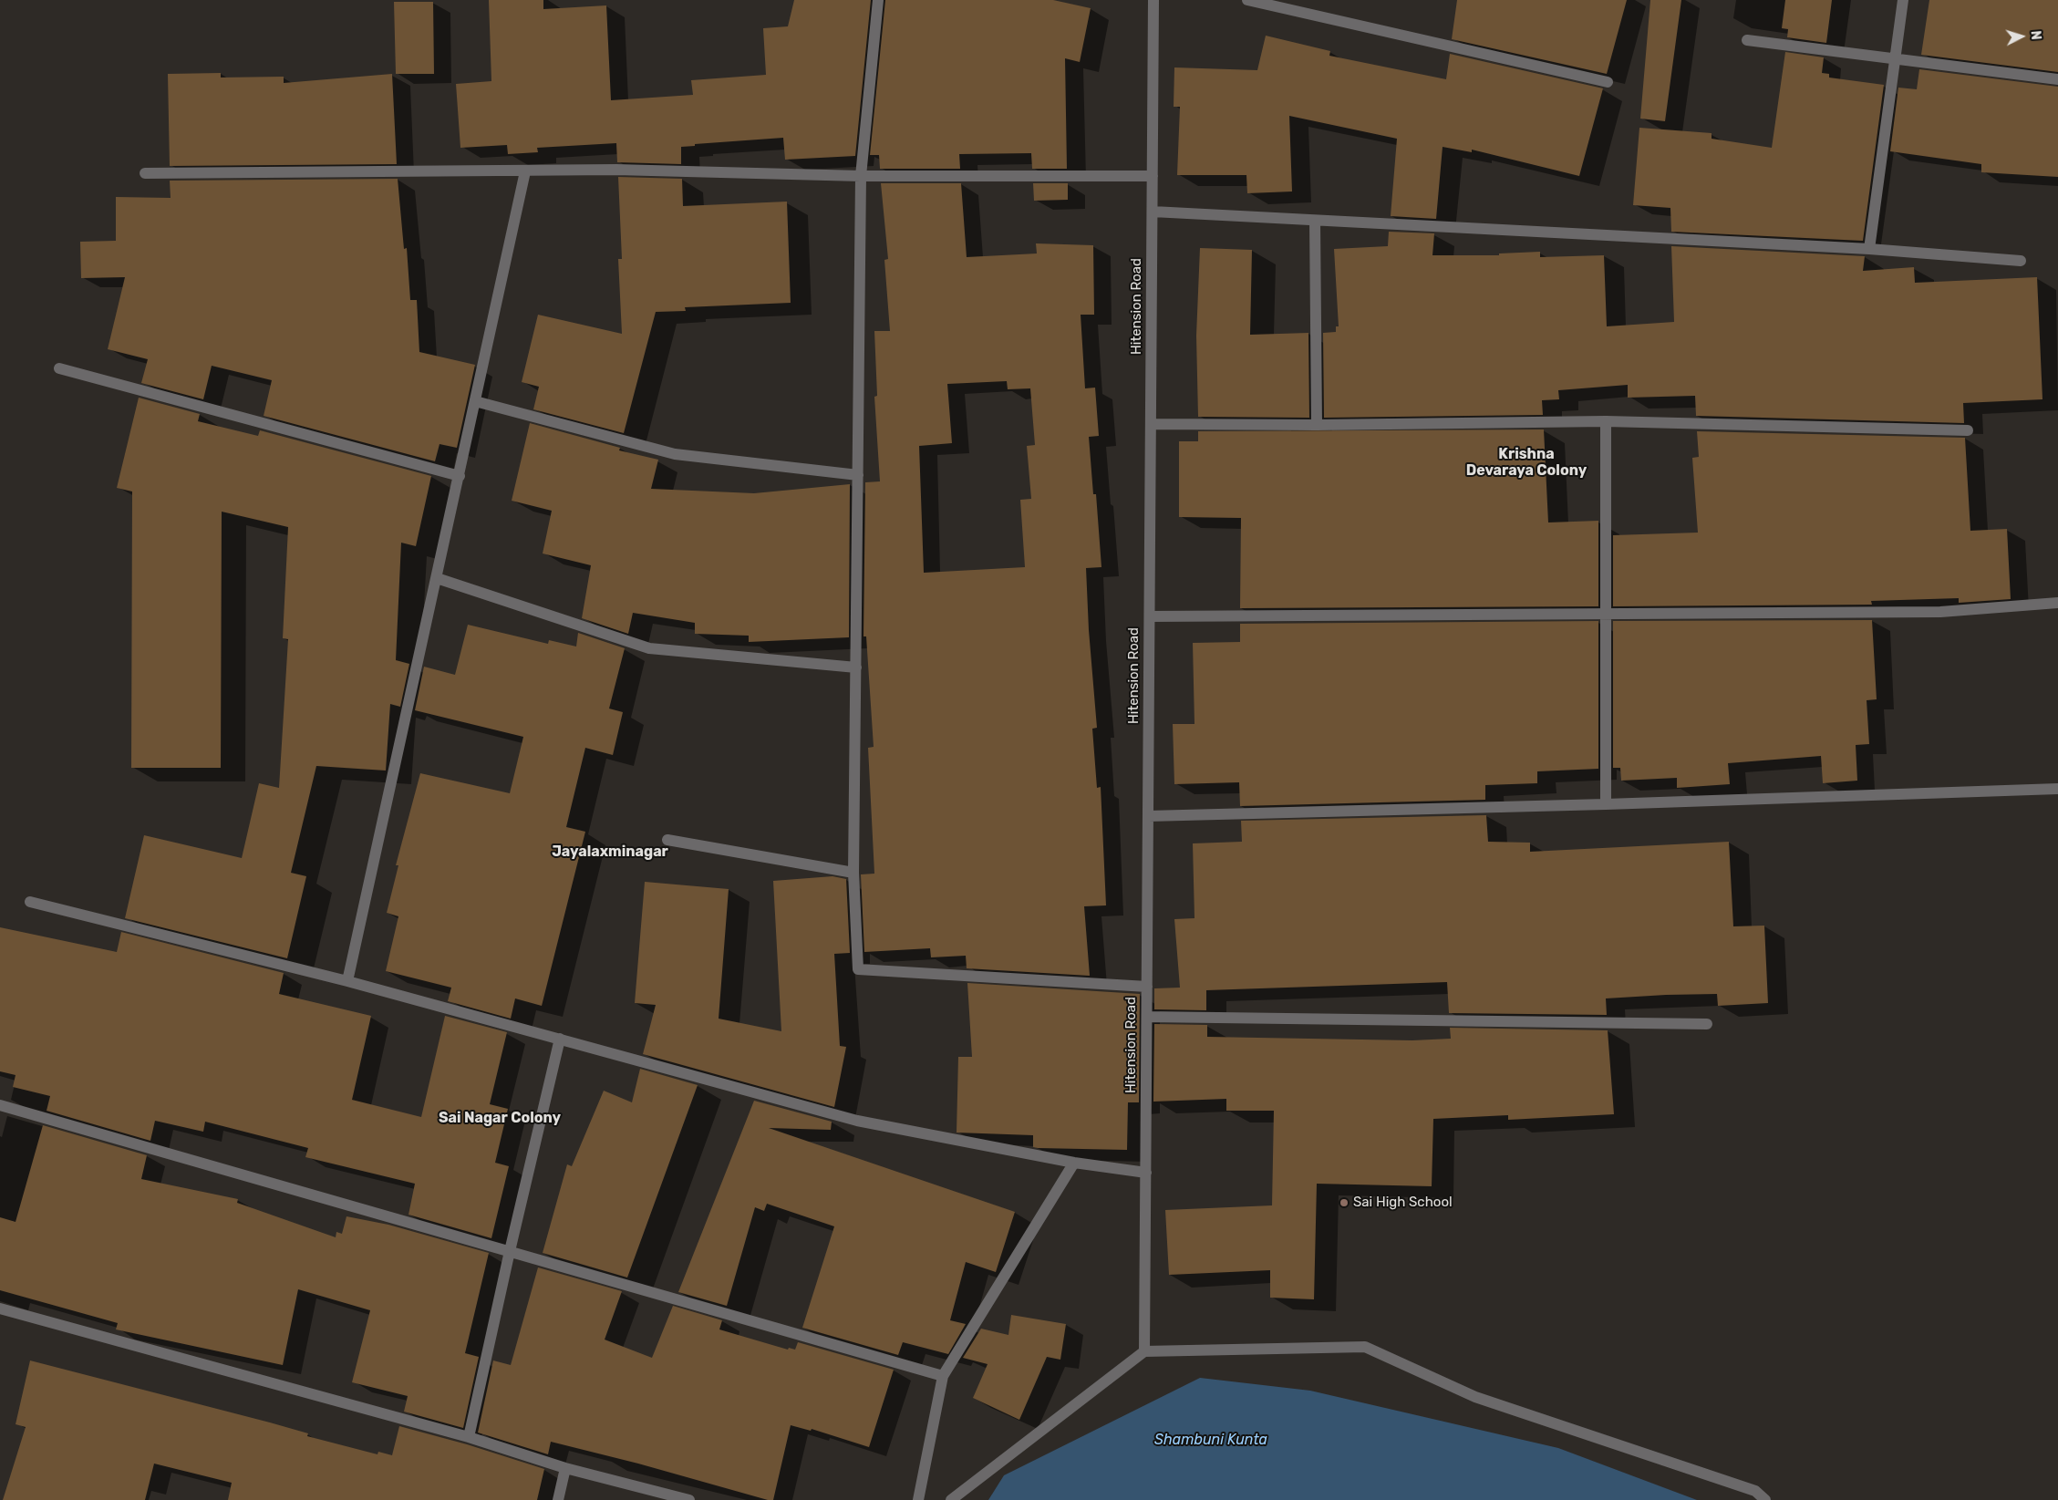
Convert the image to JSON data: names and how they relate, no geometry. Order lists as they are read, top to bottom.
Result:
{
  "streets": {
    "street": ["Hitension Road"]
  },
  "districts": ["Krishna Devaraya Colony", "Jayalaxminagar", "Sai Nagar Colony"],
  "water": ["Shambuni Kunta"],
  "places": ["Sai High School"],
  "north": "right"
}
